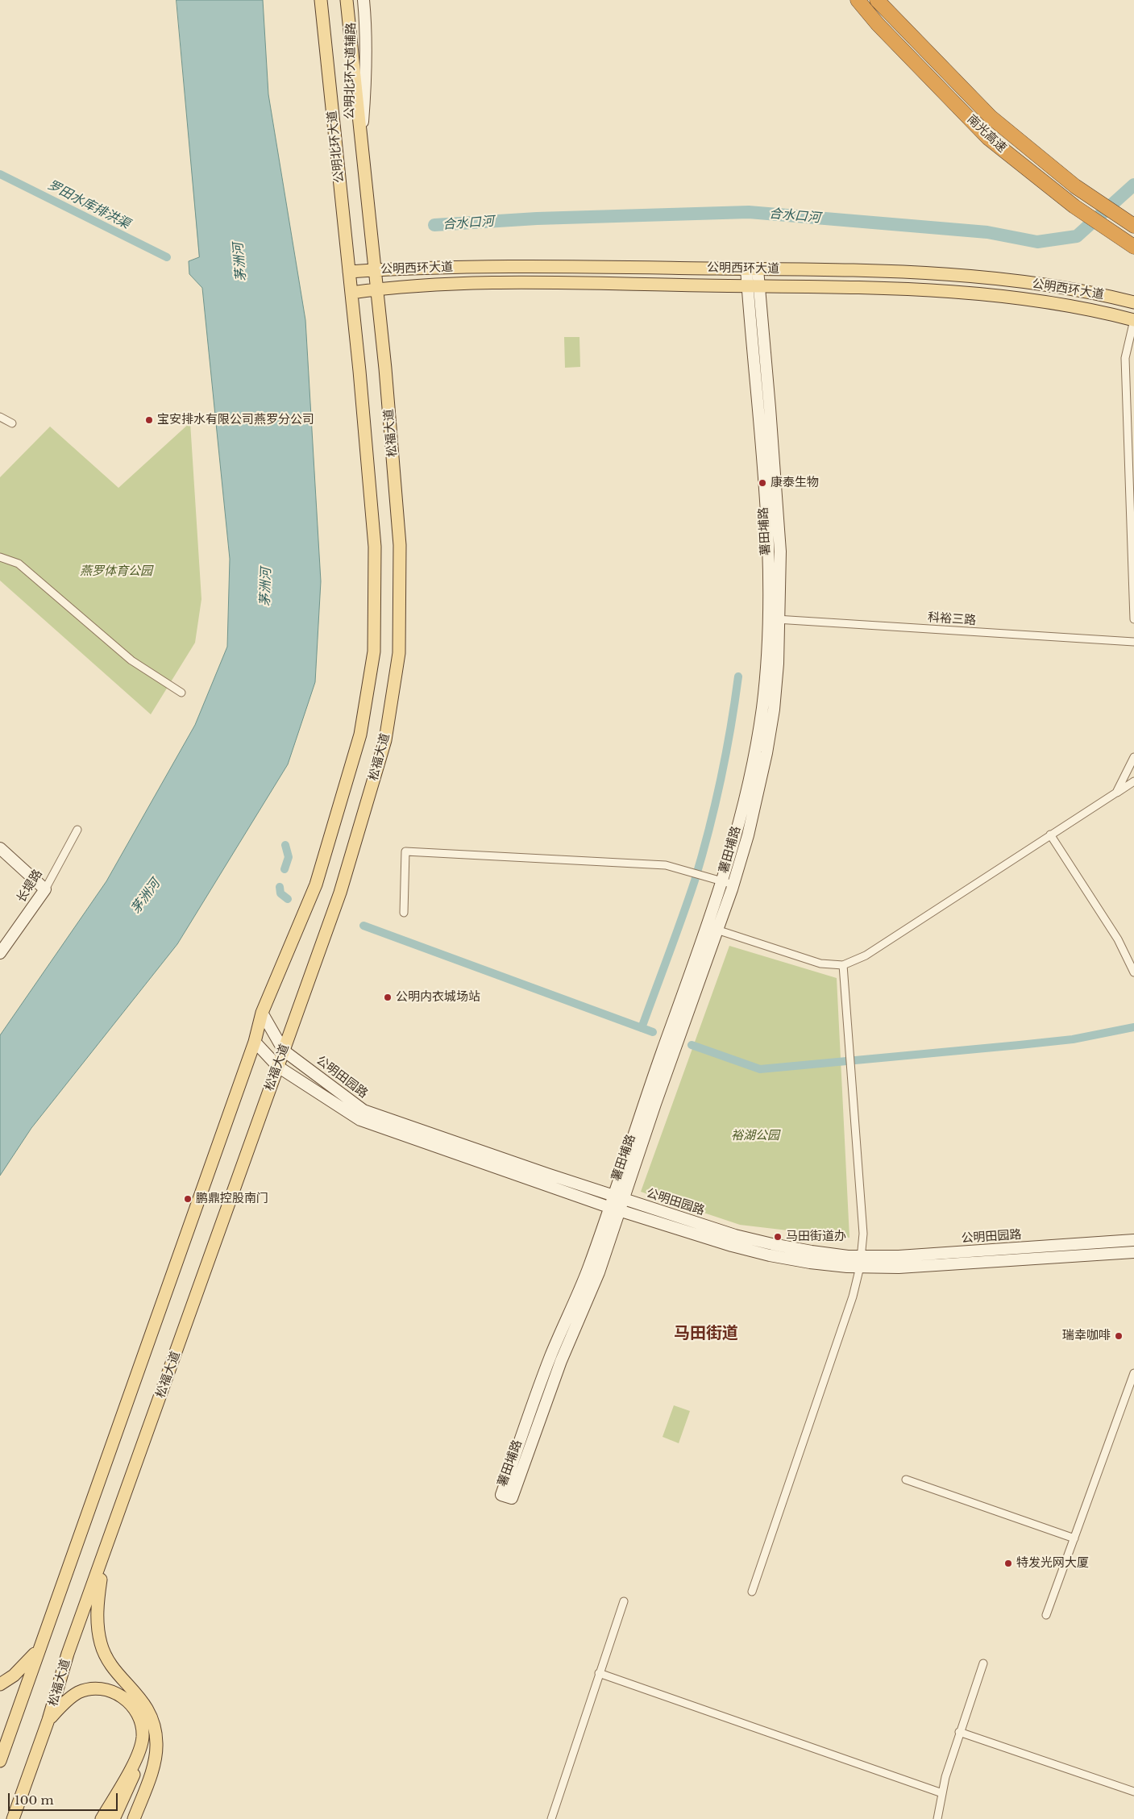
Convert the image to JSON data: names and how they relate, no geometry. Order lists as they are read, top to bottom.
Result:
{
  "streets": {
    "highway": ["南光高速"],
    "main road": ["公明北环大道", "公明西环大道", "松福大道"],
    "street": [
      "公明北环大道辅路",
      "薯田埔路",
      "科裕三路",
      "长堤路",
      "公明田园路"
    ]
  },
  "crossings": [
    ["公明北环大道", "公明西环大道"],
    ["公明北环大道", "松福大道"],
    ["公明西环大道", "松福大道"],
    ["公明西环大道", "薯田埔路"],
    ["松福大道", "公明田园路"],
    ["薯田埔路", "科裕三路"],
    ["薯田埔路", "公明田园路"]
  ],
  "districts": ["马田街道"],
  "water": ["罗田水库排洪渠", "合水口河", "茅洲河"],
  "parks": ["燕罗体育公园", "裕湖公园"],
  "places": [
    "宝安排水有限公司燕罗分公司",
    "康泰生物",
    "公明内衣城场站",
    "鹏鼎控股南门",
    "马田街道办",
    "瑞幸咖啡",
    "特发光网大厦"
  ],
  "scale_bar": "100 m"
}
